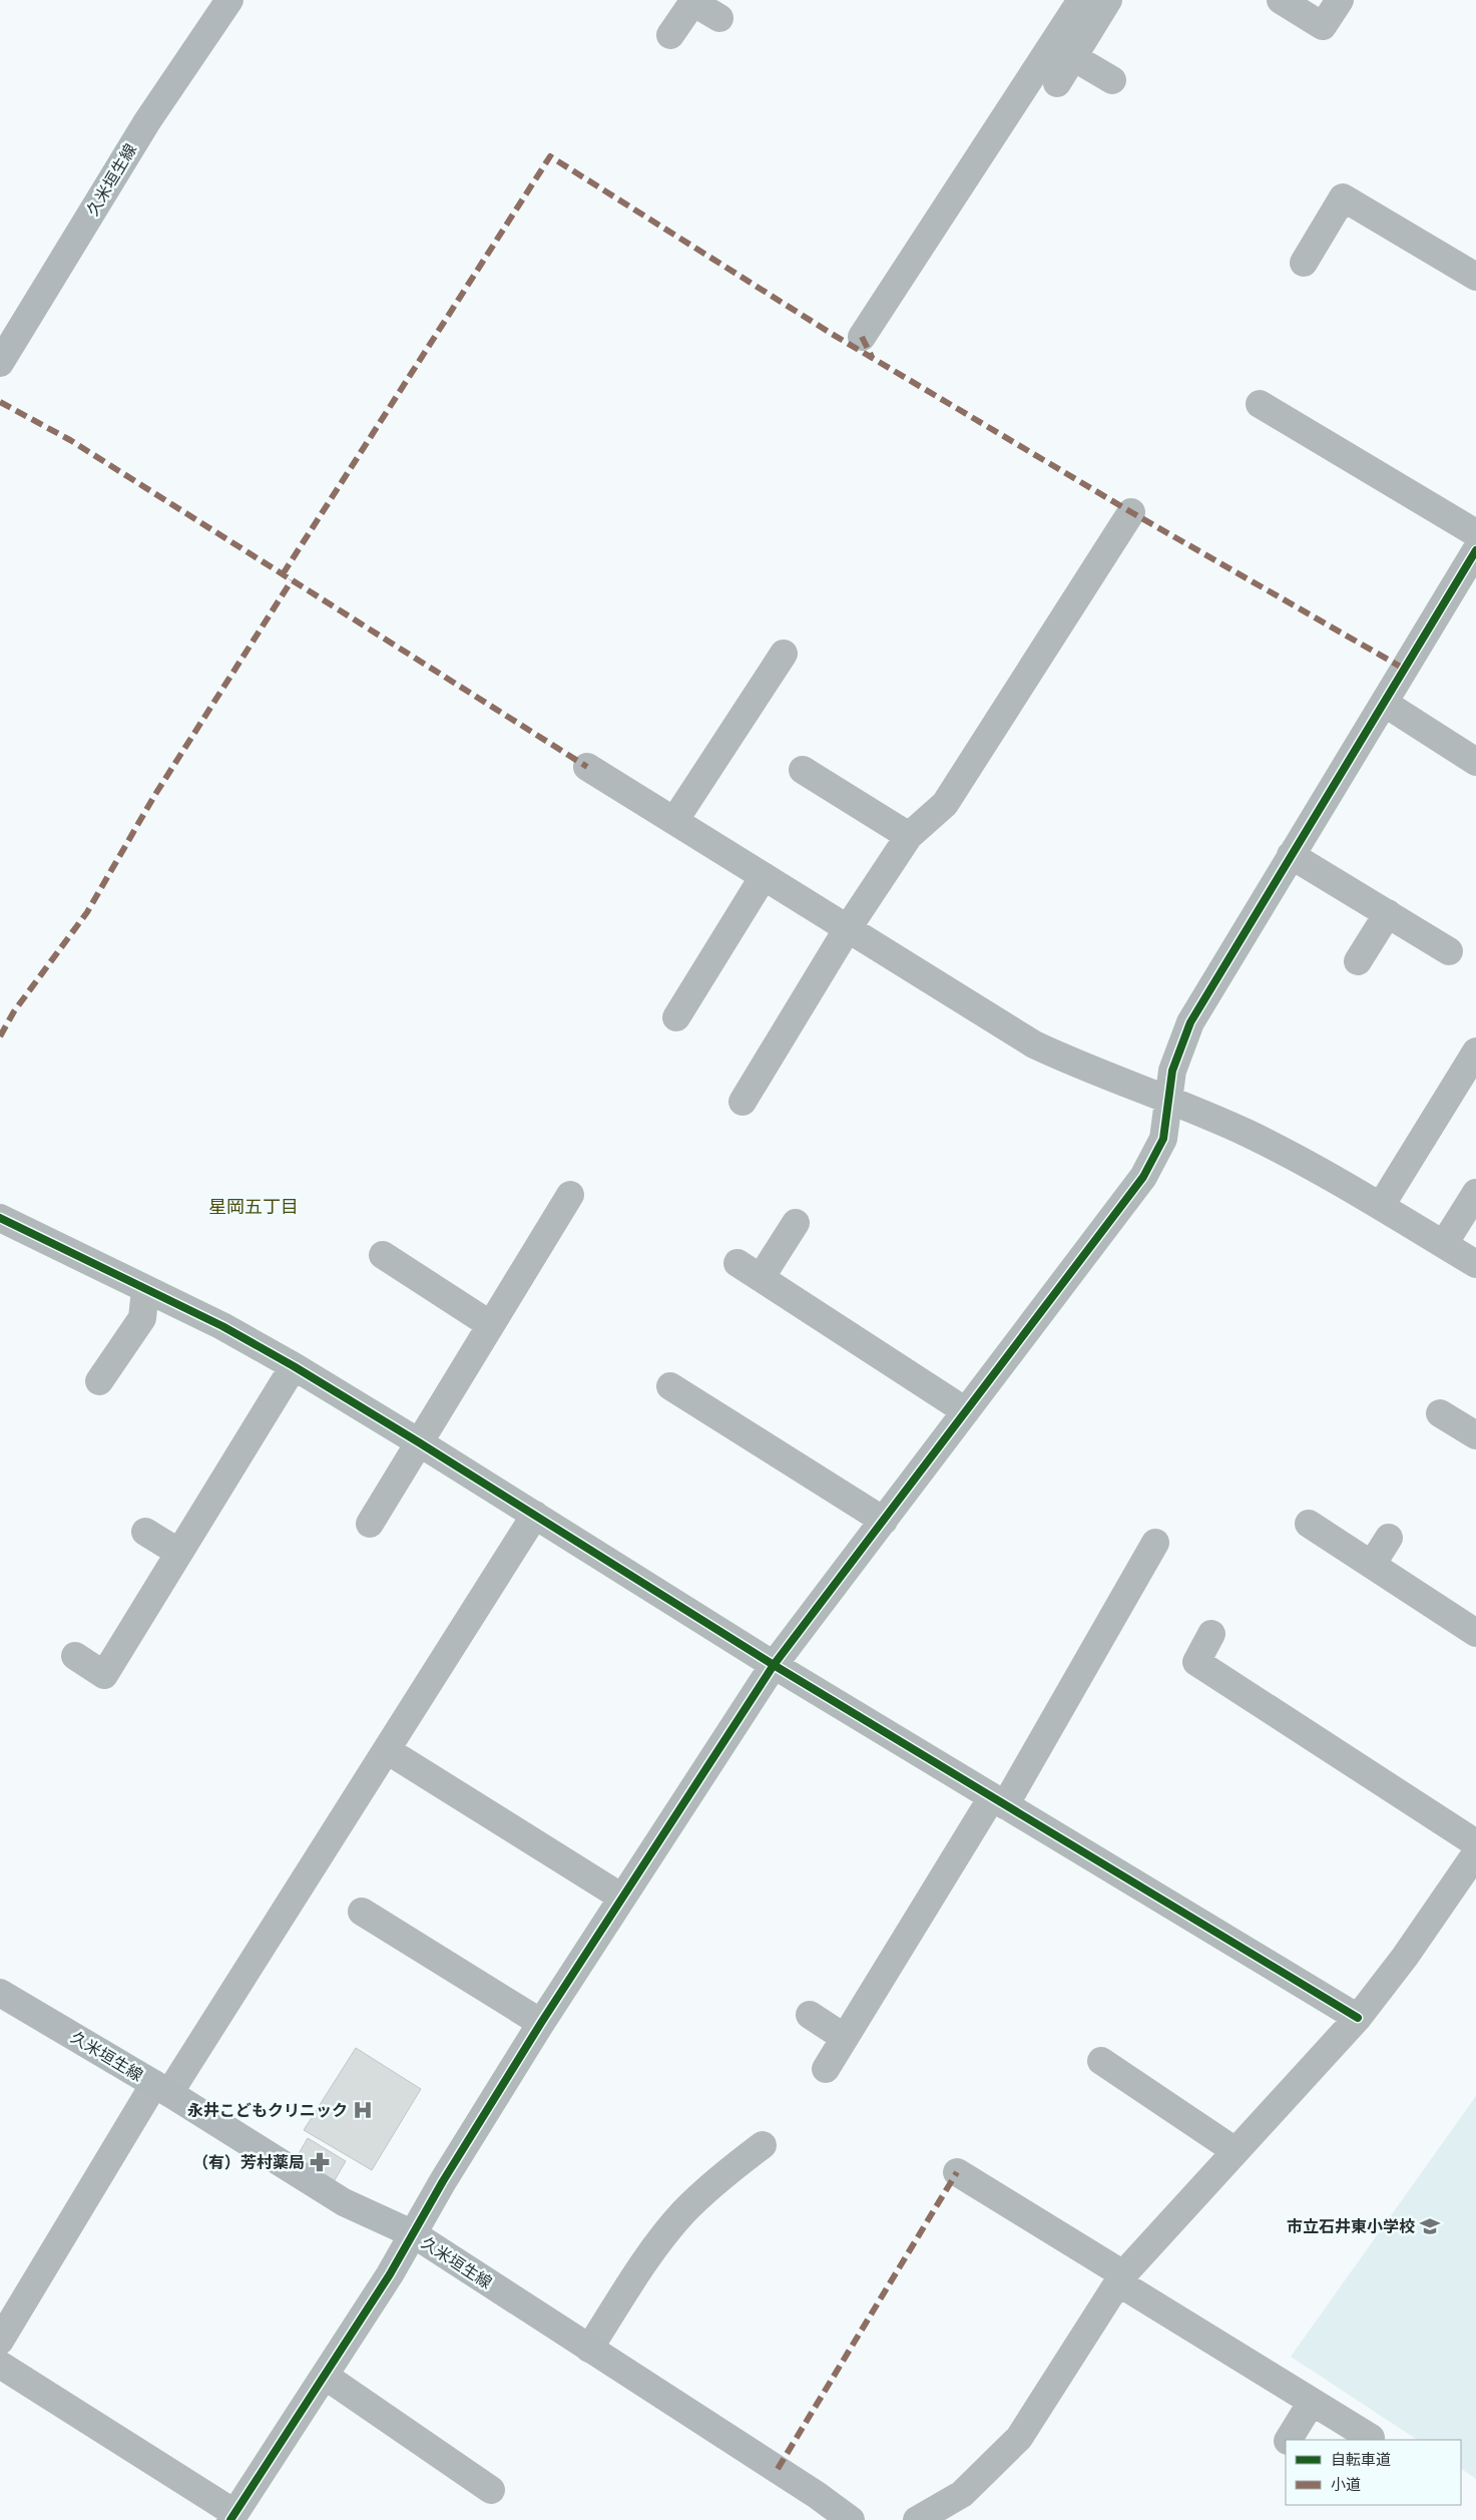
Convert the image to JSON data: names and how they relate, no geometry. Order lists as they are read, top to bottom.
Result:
{
  "streets": {
    "main road": ["久米垣生線"]
  },
  "districts": ["星岡五丁目"],
  "places": {
    "hospital": ["永井こどもクリニック"],
    "pharmacy": ["（有）芳村薬局"],
    "school or university": ["市立石井東小学校"]
  },
  "legend": ["自転車道", "小道"]
}
